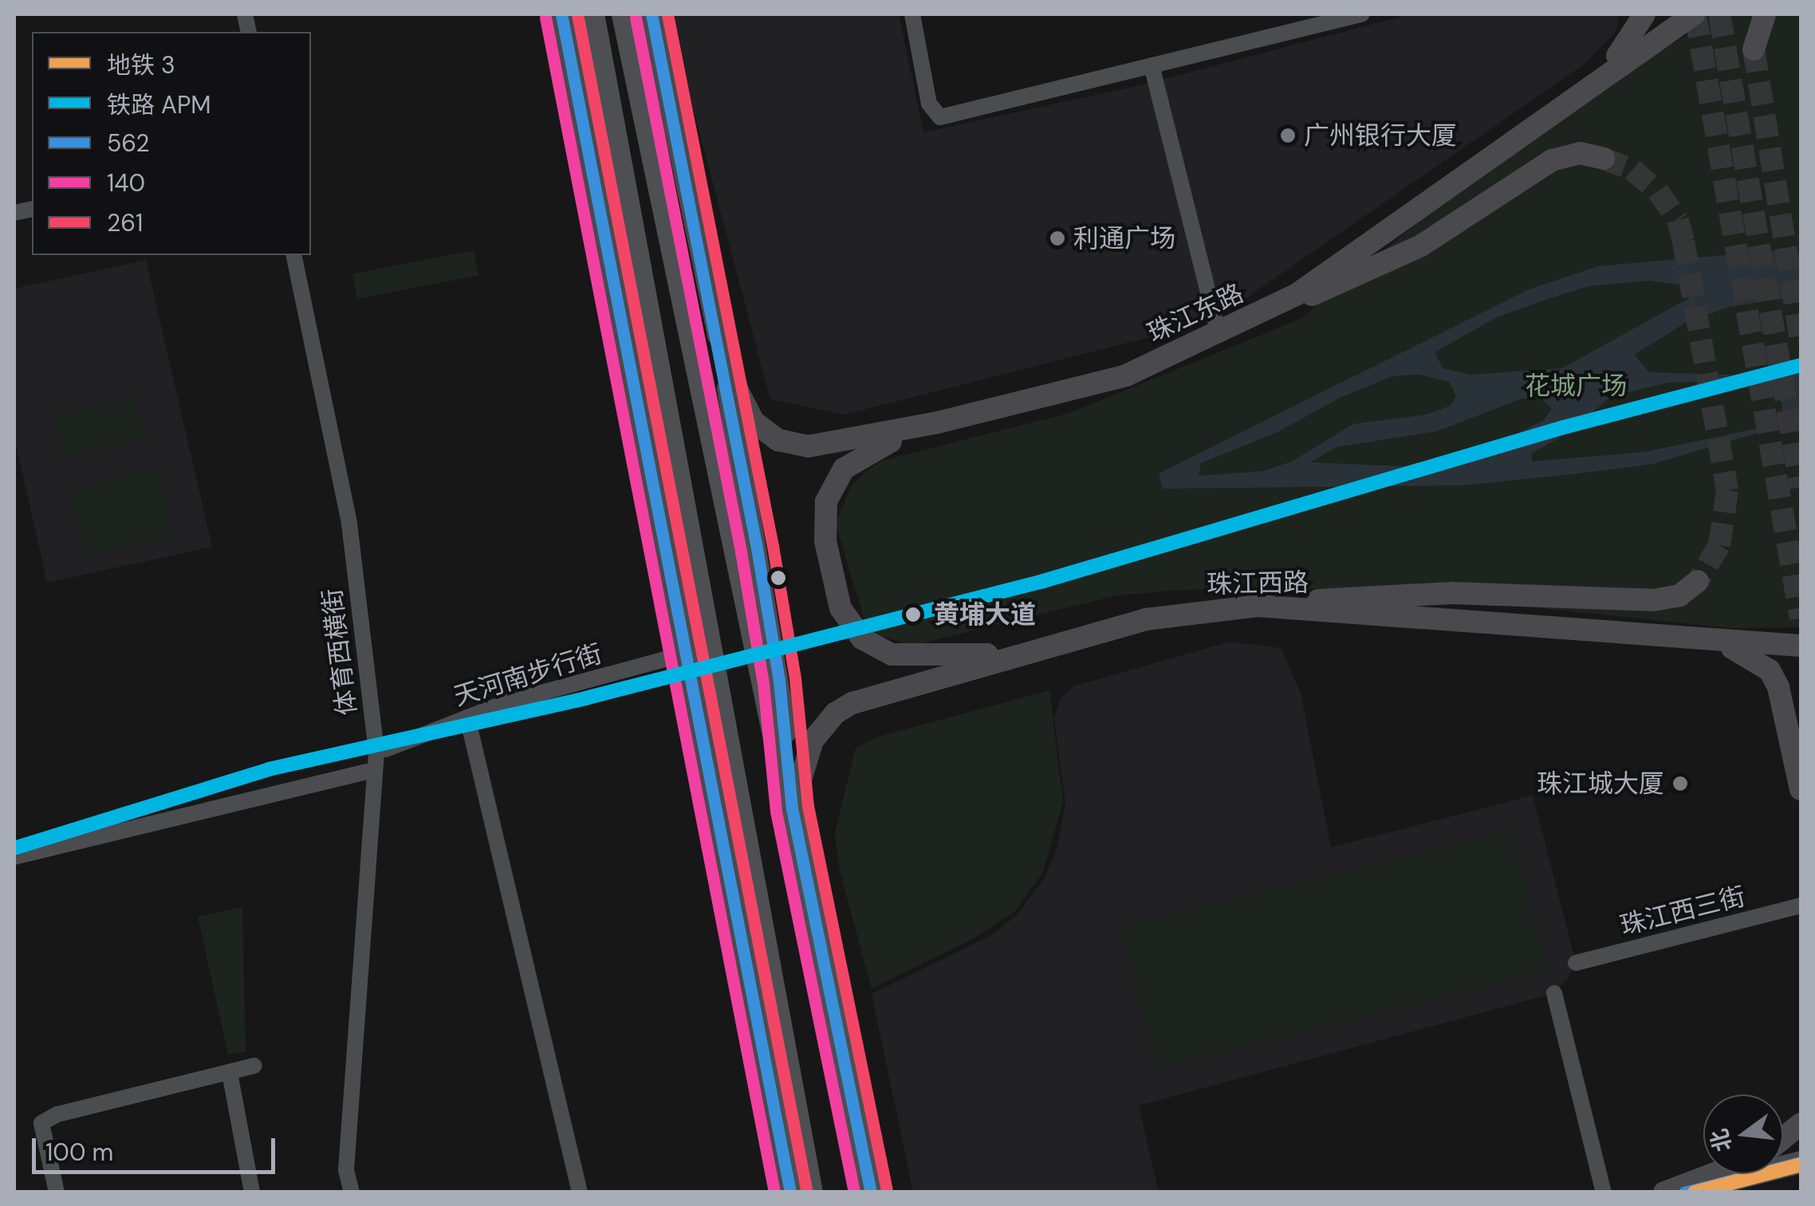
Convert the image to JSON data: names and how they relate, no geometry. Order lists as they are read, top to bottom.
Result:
{
  "streets": {
    "main road": ["珠江东路", "珠江西路"],
    "street": ["体育西横街", "天河南步行街", "珠江西三街"]
  },
  "parks": ["花城广场"],
  "places": [
    "广州银行大厦",
    "利通广场",
    "黄埔大道",
    "珠江城大厦"
  ],
  "lines": [
    "transit line 562",
    "transit line 261",
    "transit line 140",
    "rail line APM",
    "metro line 3"
  ],
  "legend": [
    "地铁 3",
    "铁路 APM",
    "562",
    "140",
    "261"
  ],
  "scale_bar": "100 m",
  "north": "left"
}
